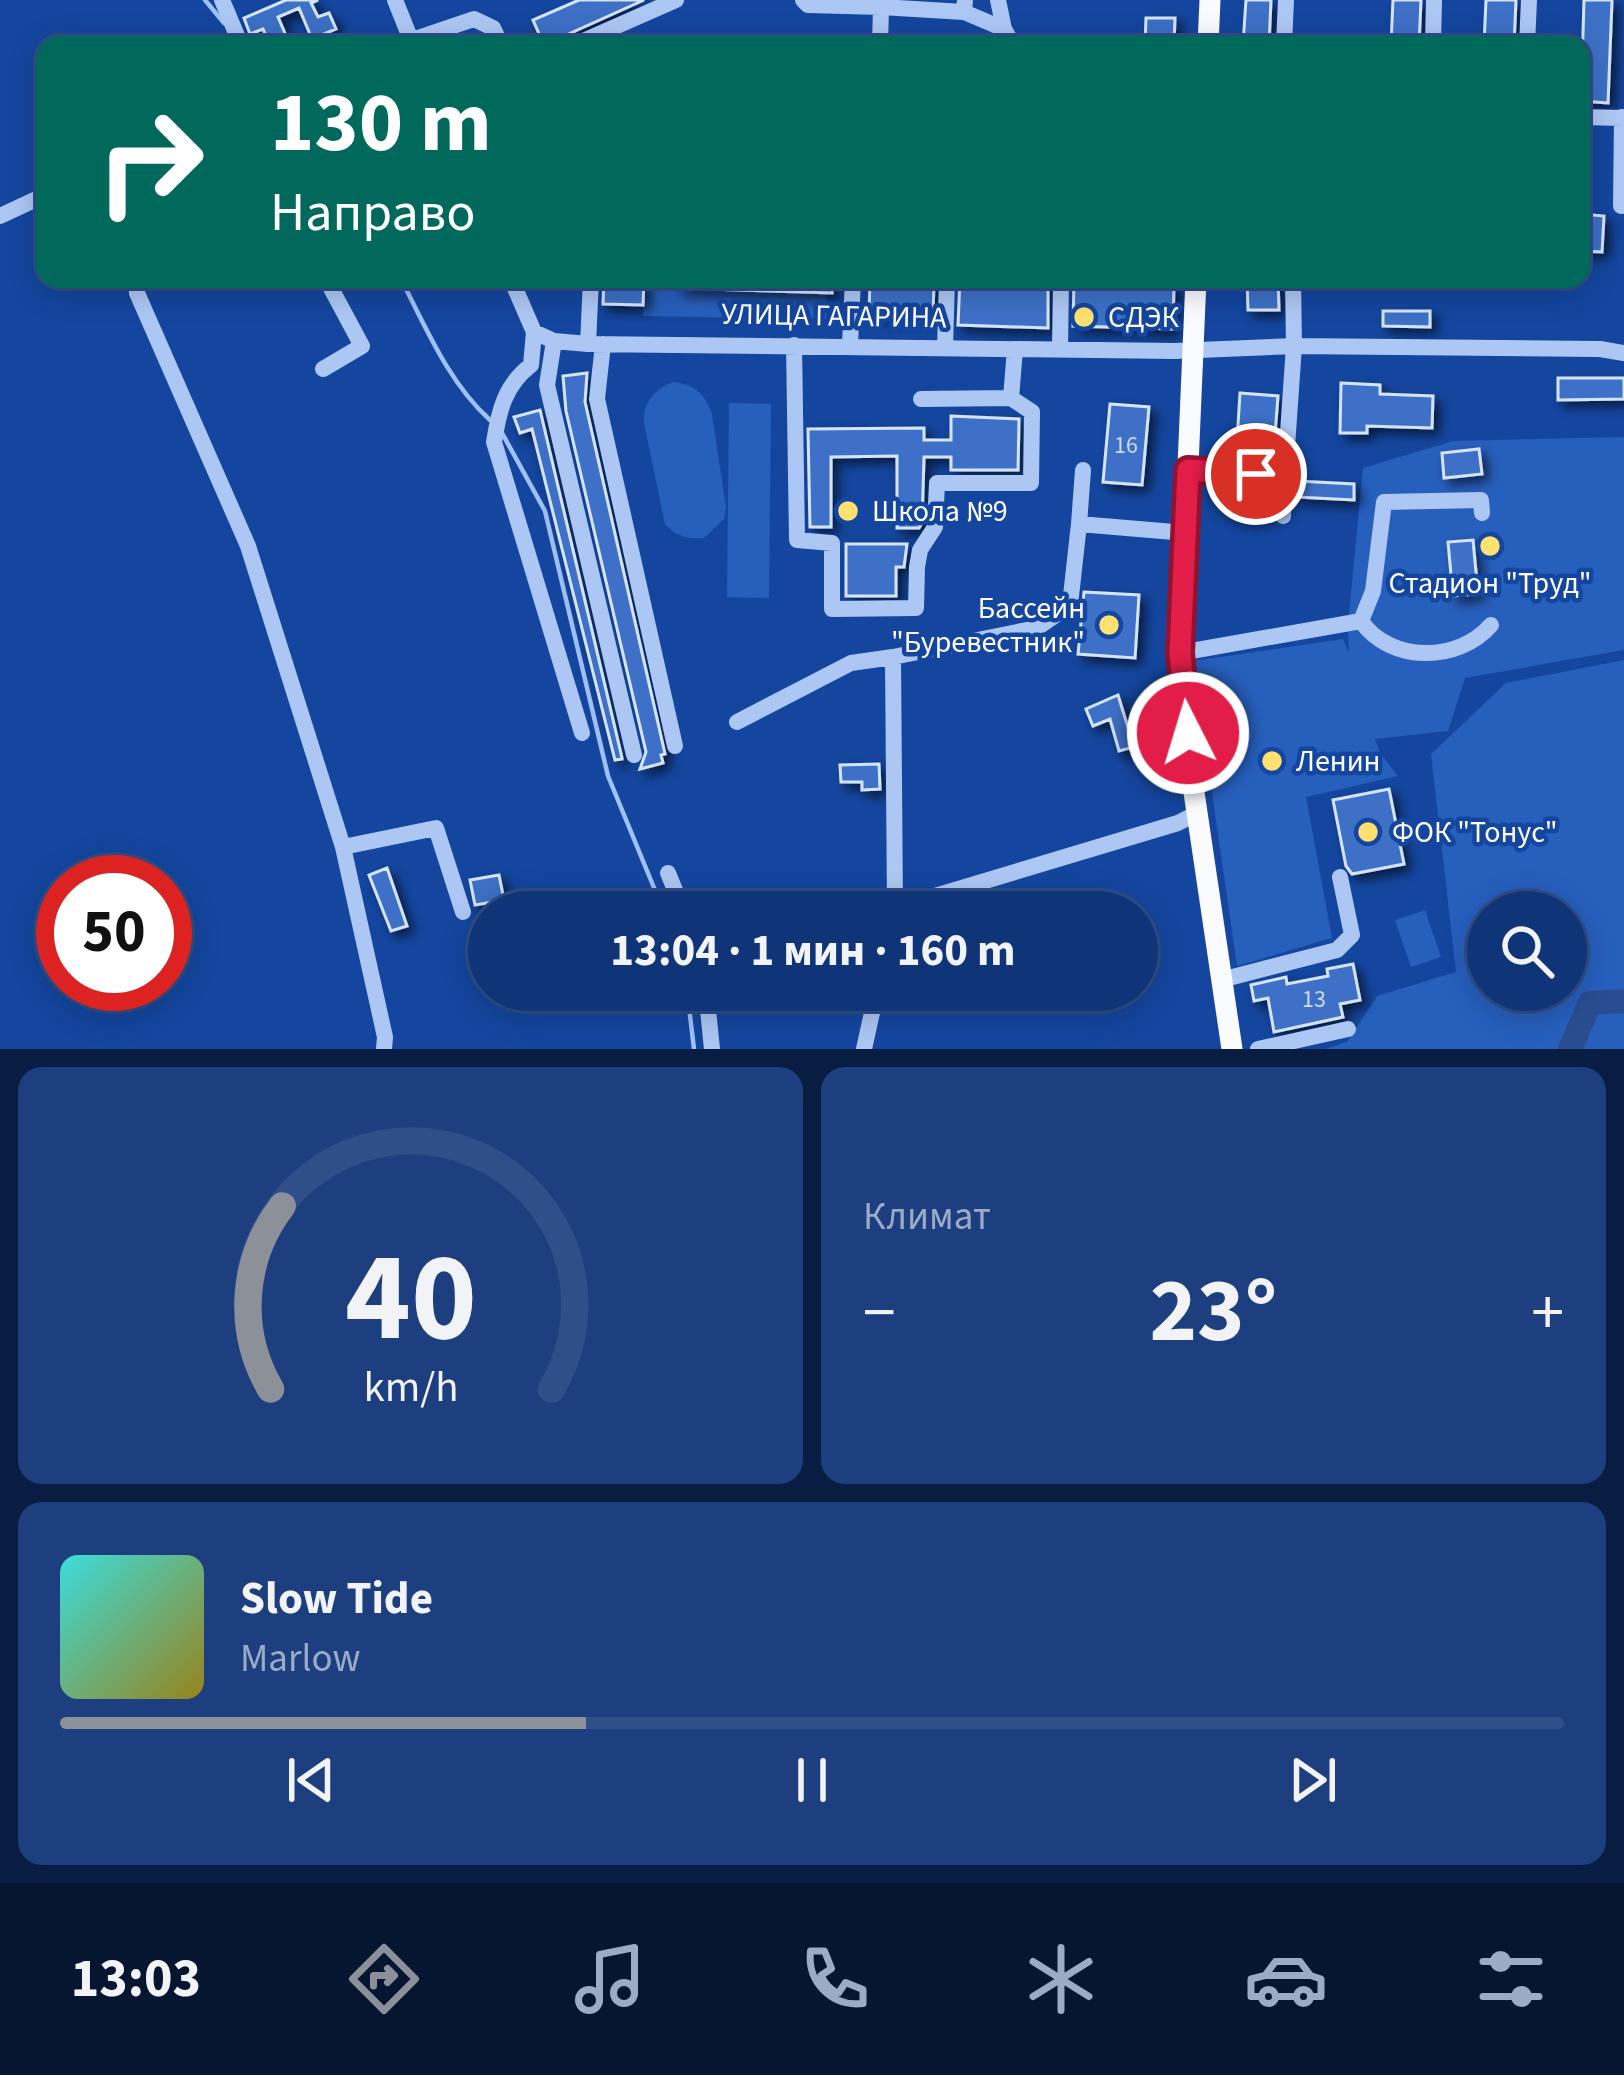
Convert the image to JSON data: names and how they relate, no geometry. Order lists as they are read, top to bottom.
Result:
{
  "streets": {
    "street": ["УЛИЦА ГАГАРИНА"]
  },
  "places": [
    "СДЭК",
    "Школа №9",
    "Стадион \"Труд\"",
    "Бассейн \"Буревестник\"",
    "Ленин",
    "ФОК \"Тонус\""
  ],
  "house_numbers": ["16", "13"],
  "page": {
    "turn": ["130 m", "Направо"],
    "limit": "50",
    "trip": "13:04 · 1 мин · 160 m",
    "tile": "Климат",
    "heat": ["−", "23°", "+"],
    "song": ["Slow Tide", "Marlow"],
    "tabs": "13:03",
    "gauge": ["40", "km/h"]
  }
}
